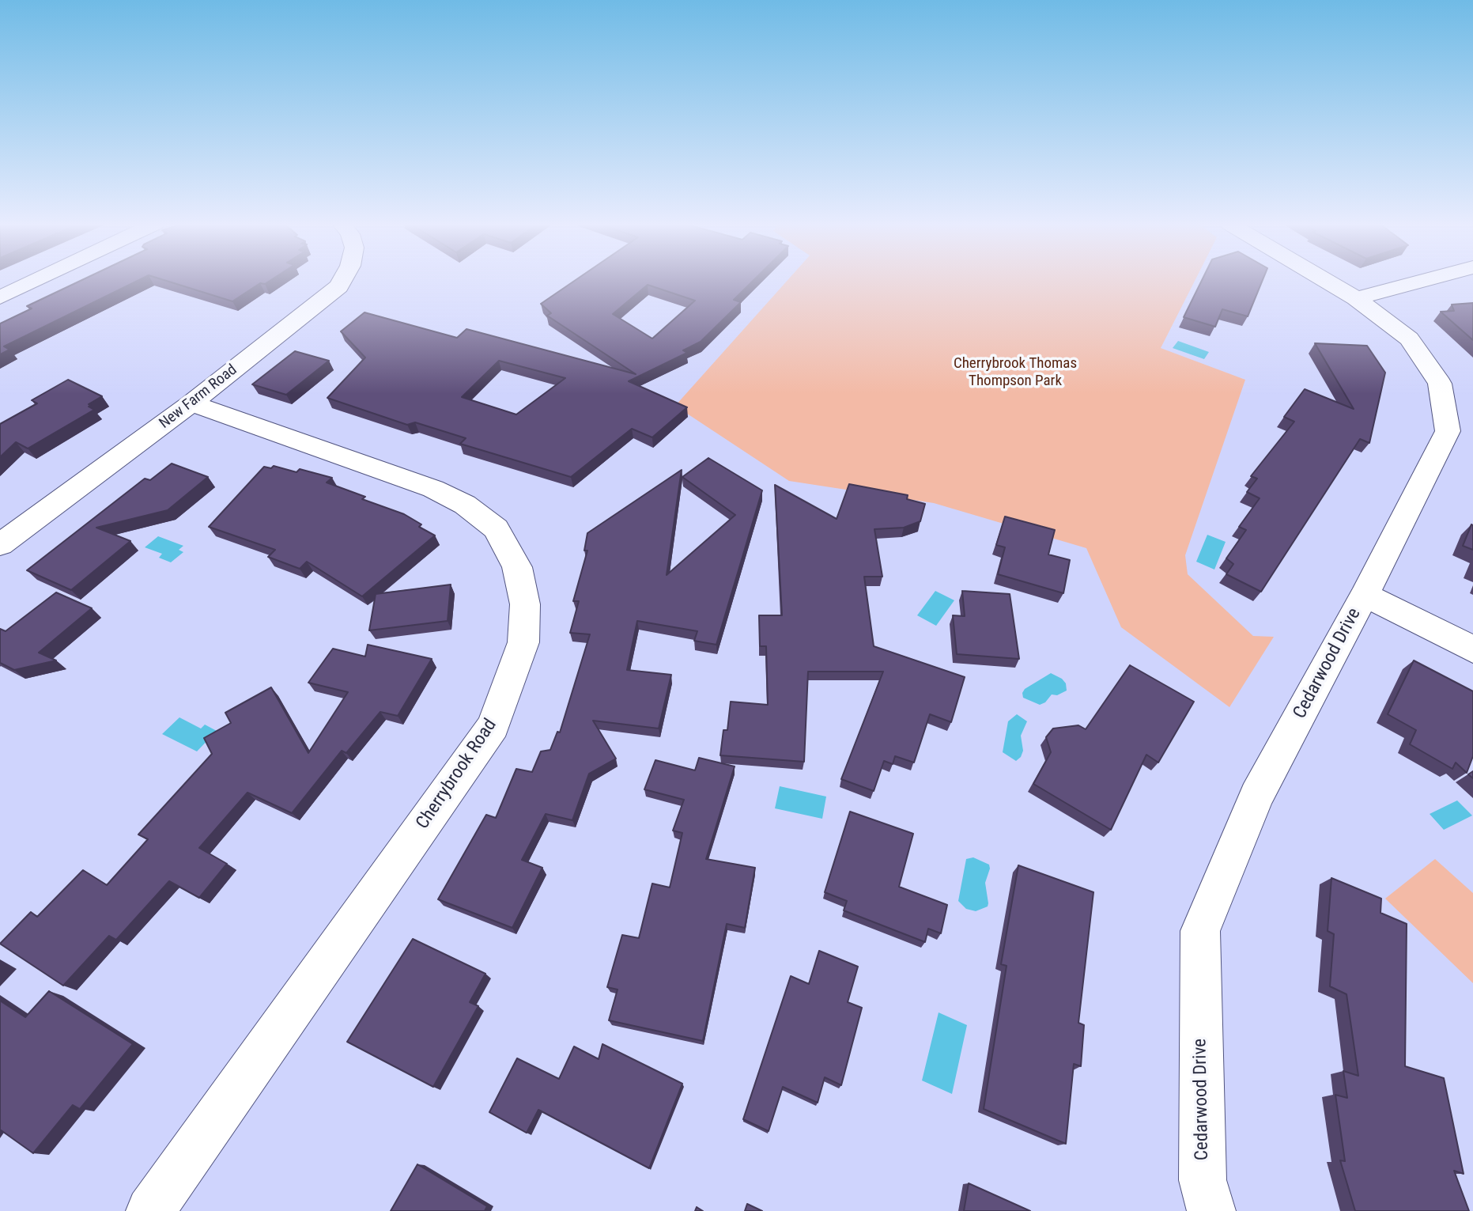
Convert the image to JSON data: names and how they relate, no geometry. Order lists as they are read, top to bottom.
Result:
{
  "streets": {
    "street": ["New Farm Road", "Cedarwood Drive", "Cherrybrook Road"]
  },
  "crossings": [
    ["New Farm Road", "Cherrybrook Road"]
  ],
  "parks": ["Cherrybrook Thomas Thompson Park"]
}
